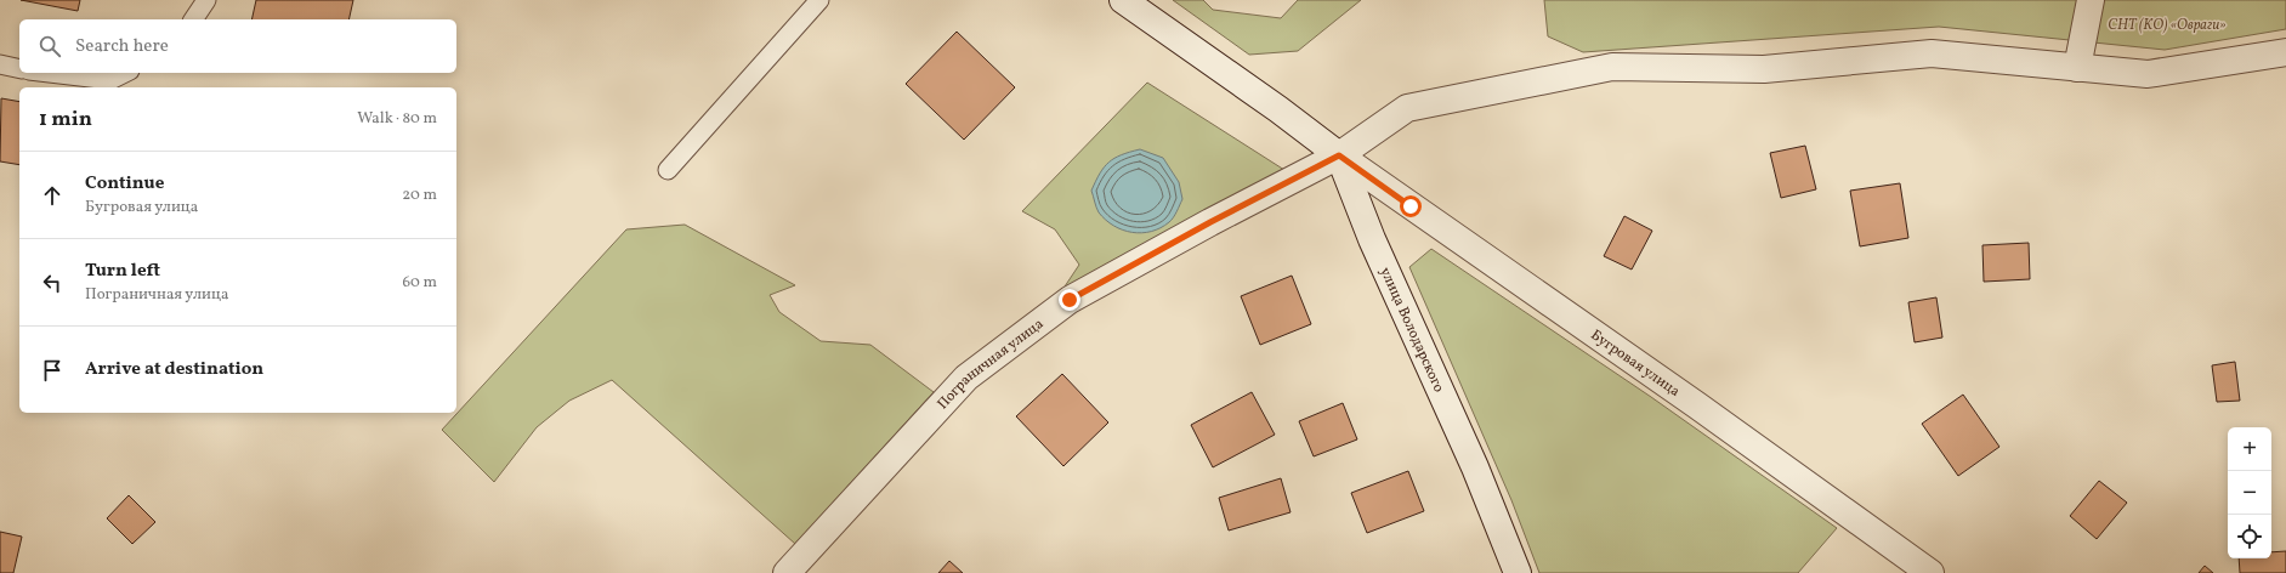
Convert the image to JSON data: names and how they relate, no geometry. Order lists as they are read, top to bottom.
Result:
{
  "streets": {
    "street": ["улица Володарского", "Бугровая улица", "Пограничная улица"]
  },
  "crossings": [
    ["улица Володарского", "Бугровая улица"],
    ["улица Володарского", "Пограничная улица"],
    ["Бугровая улица", "Пограничная улица"]
  ],
  "parks": ["СНТ (КО) «Овраги»"],
  "page": {
    "search": "Search here",
    "heading": ["1 min", "Walk · 80 m"],
    "list": [
      ["Continue", "Бугровая улица", "20 m"],
      ["Turn left", "Пограничная улица", "60 m"],
      "Arrive at destination"
    ],
    "map_buttons": ["+", "−"]
  }
}
